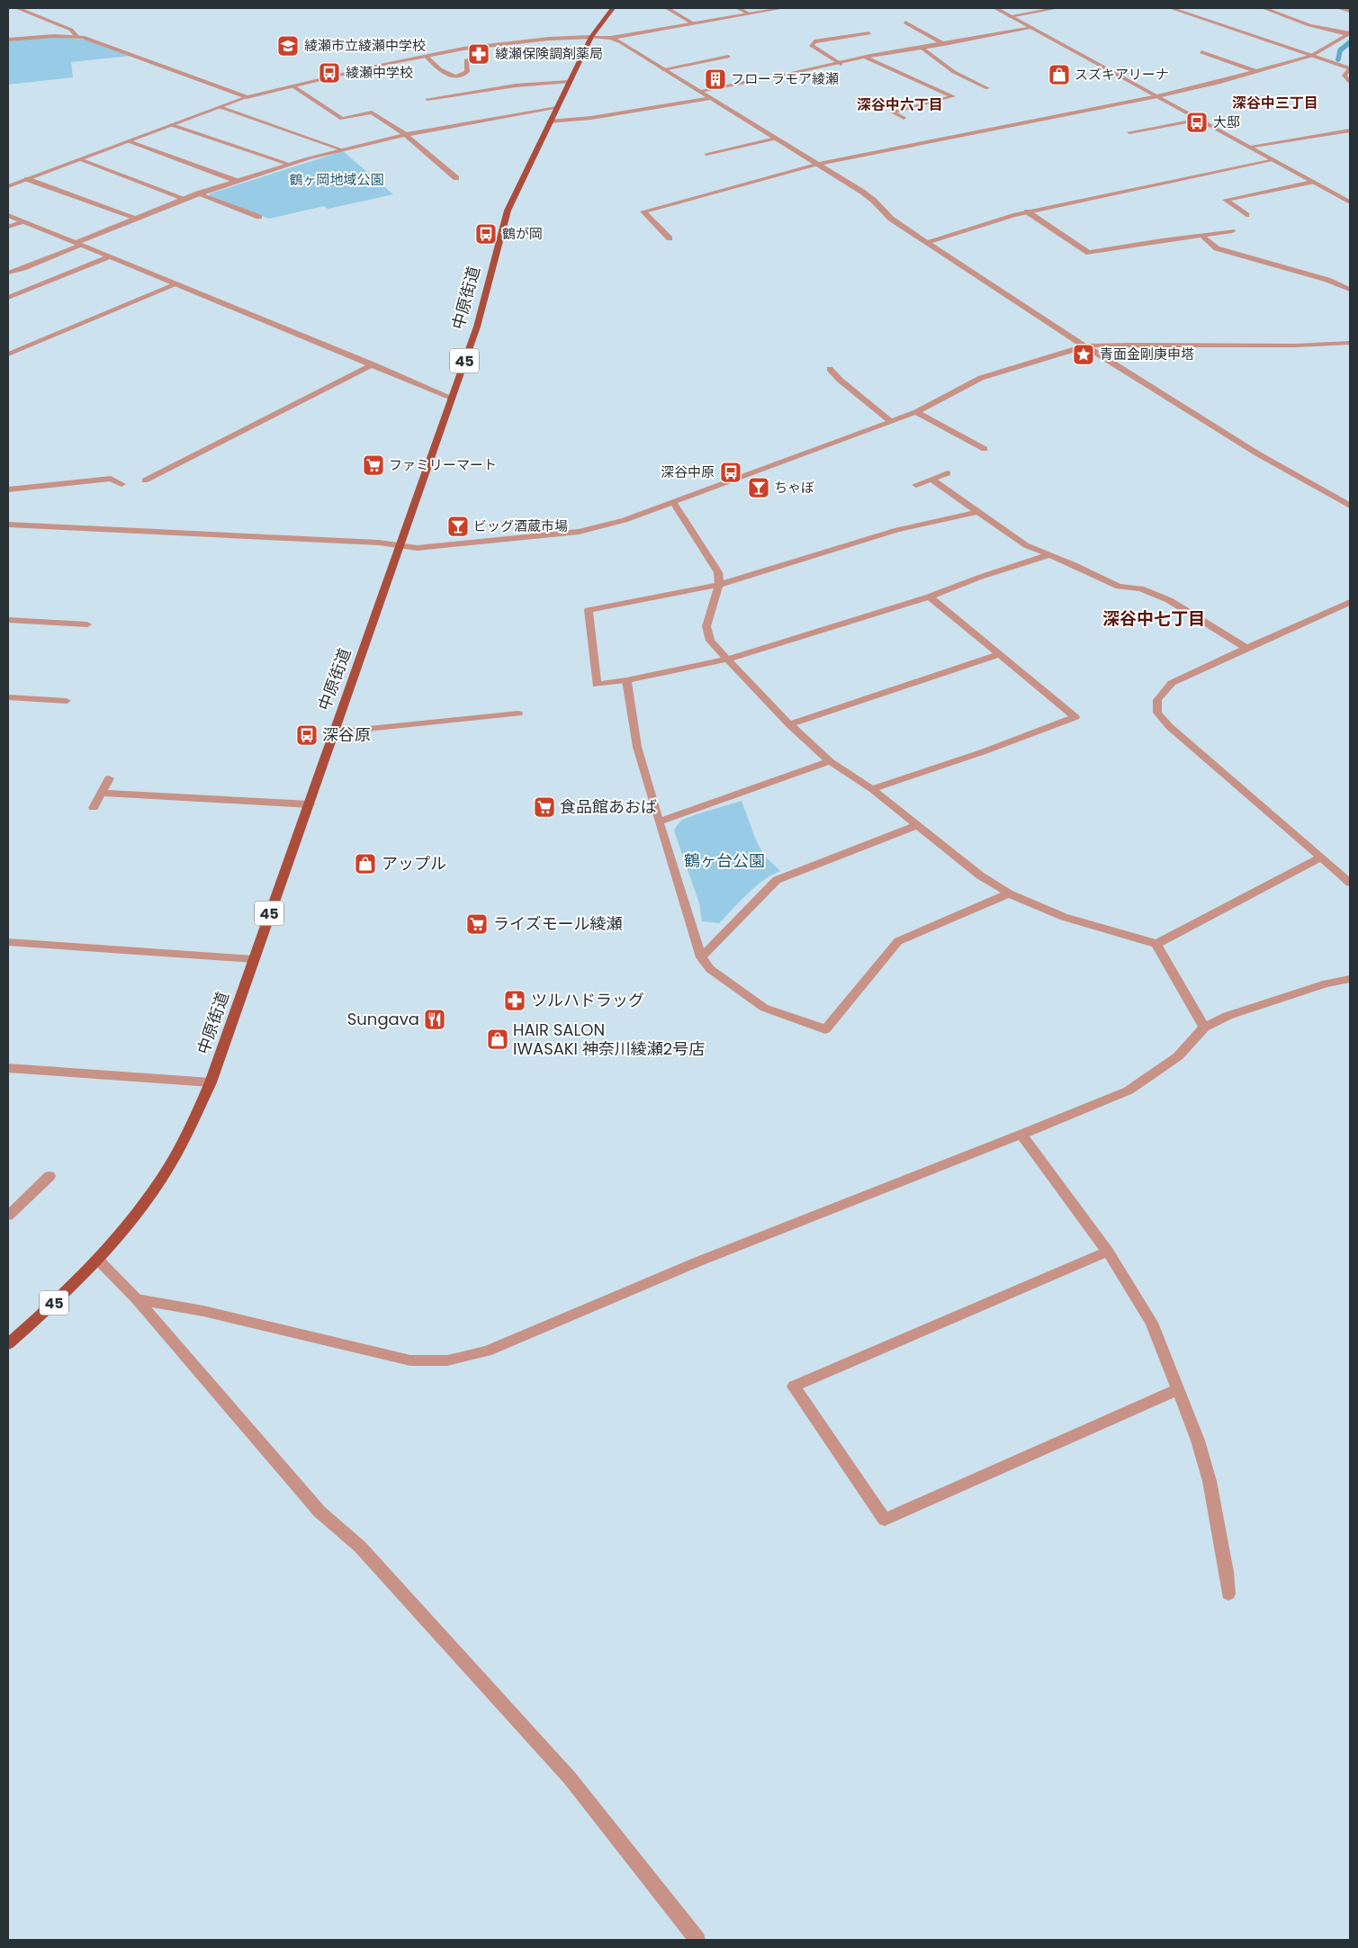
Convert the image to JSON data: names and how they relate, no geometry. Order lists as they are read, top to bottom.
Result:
{
  "streets": {
    "main road": ["中原街道", "45"]
  },
  "districts": ["深谷中三丁目", "深谷中六丁目", "深谷中七丁目"],
  "parks": ["鶴ヶ岡地域公園", "鶴ヶ台公園"],
  "places": {
    "school or university": ["綾瀬市立綾瀬中学校"],
    "pharmacy": ["綾瀬保険調剤薬局", "ツルハドラッグ"],
    "bus stop": [
      "綾瀬中学校",
      "大邸",
      "鶴が岡",
      "深谷中原",
      "深谷原"
    ],
    "shop": ["スズキアリーナ", "アップル", "HAIR SALON IWASAKI 神奈川綾瀬2号店"],
    "building": ["フローラモア綾瀬"],
    "place": ["青面金剛庚申塔"],
    "supermarket": ["ファミリーマート", "食品館あおば", "ライズモール綾瀬"],
    "bar": ["ちゃぼ", "ビッグ酒蔵市場"],
    "restaurant": ["Sungava"]
  }
}
